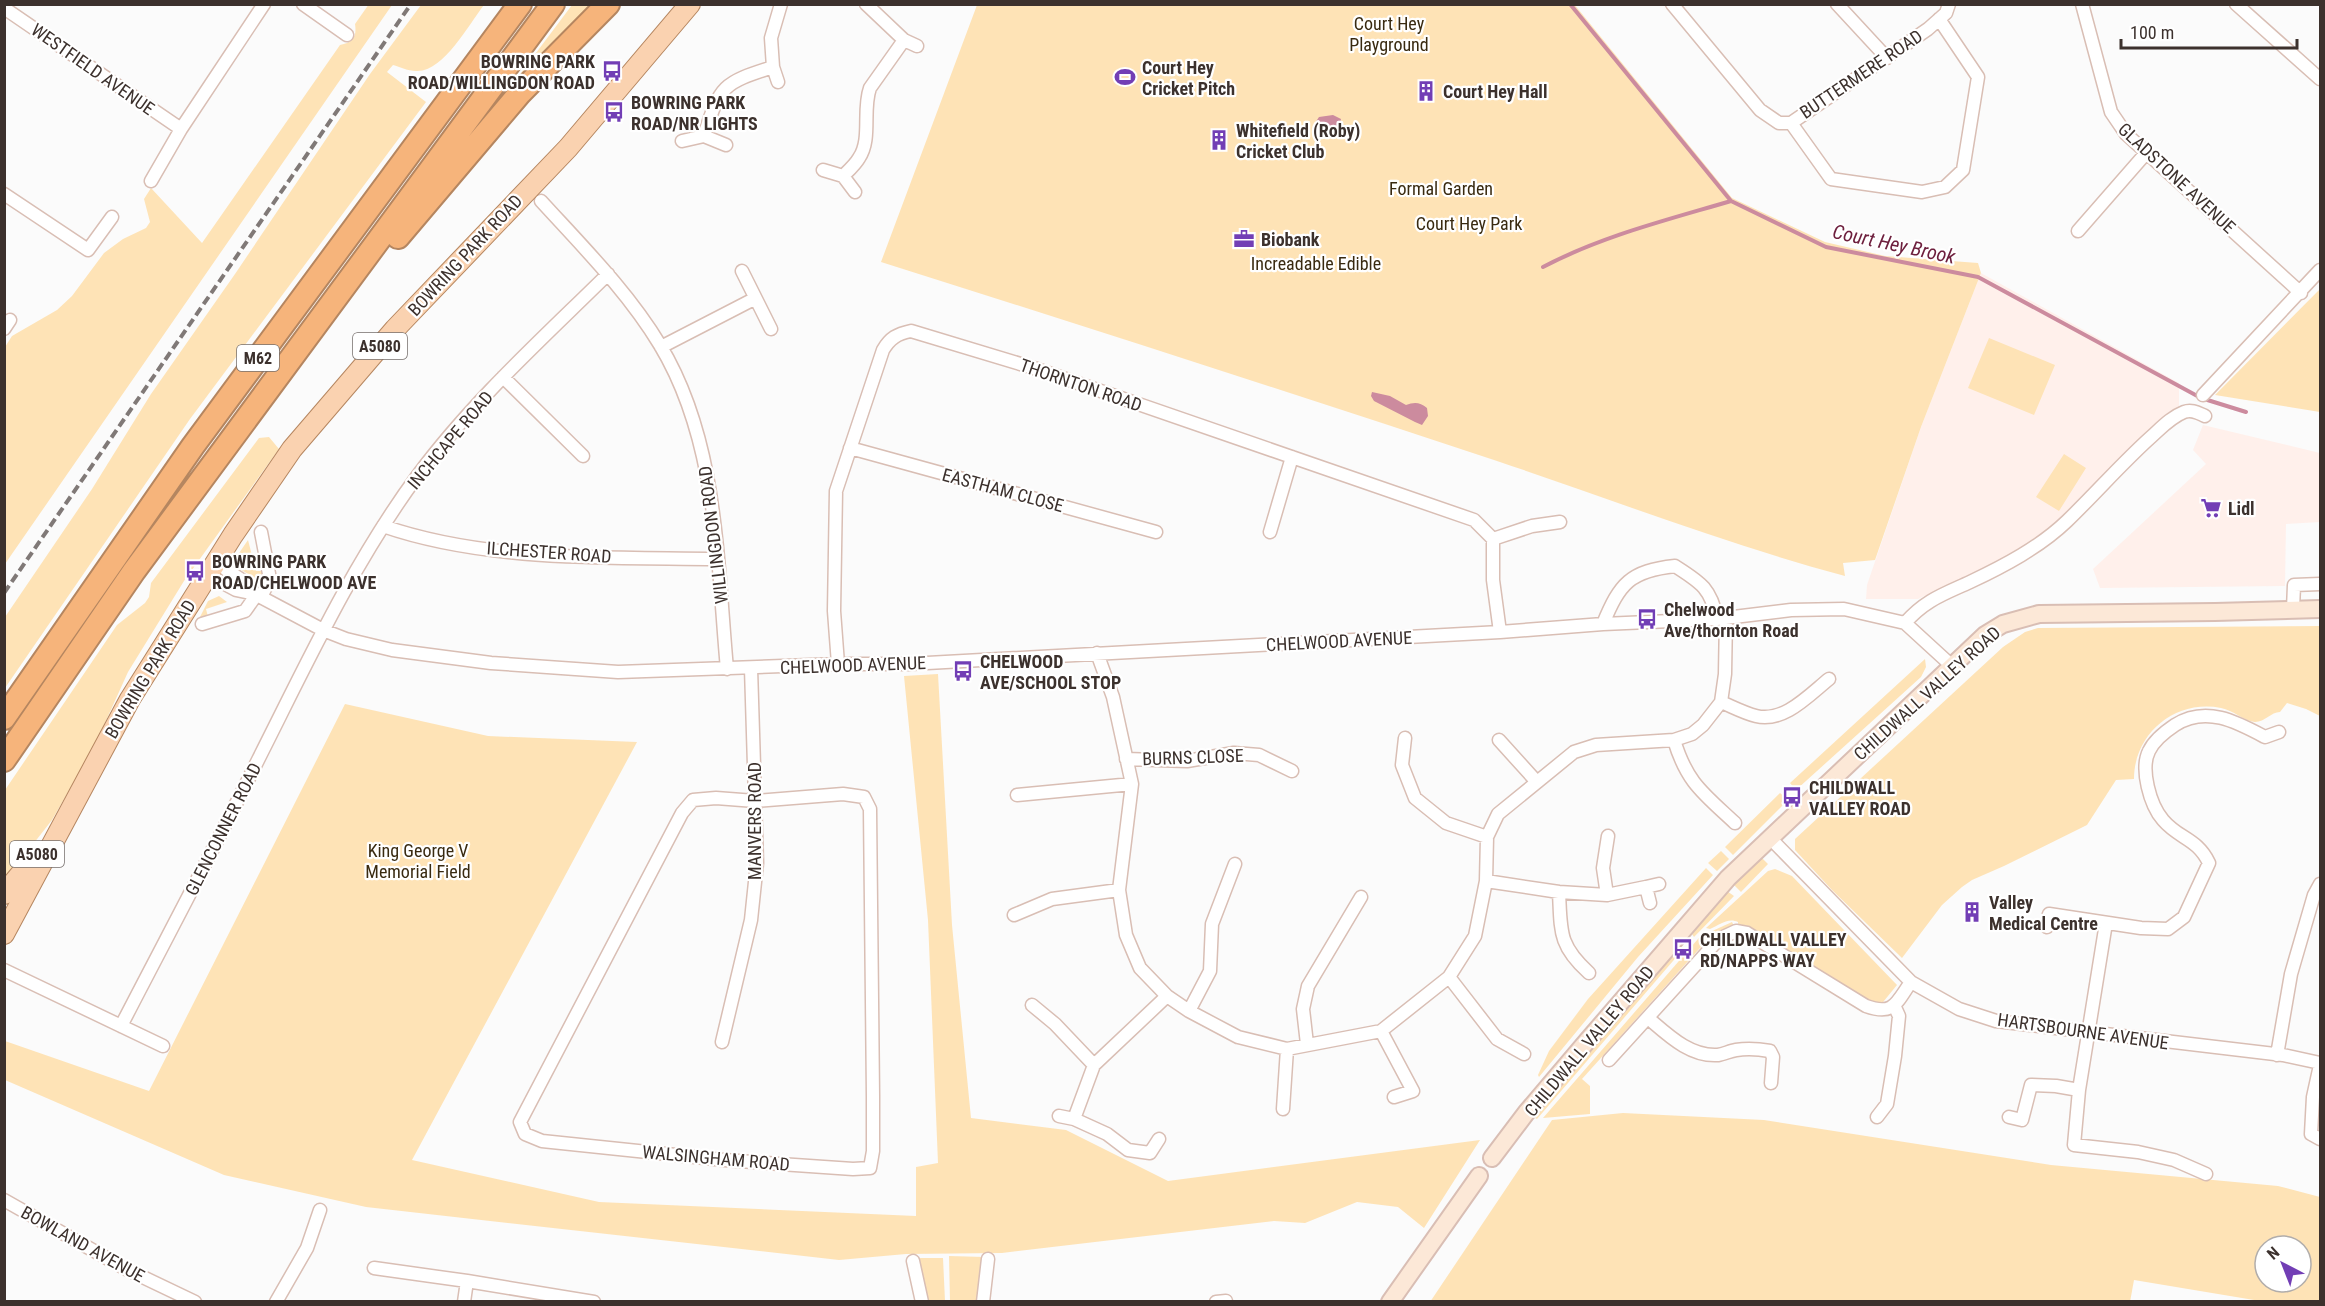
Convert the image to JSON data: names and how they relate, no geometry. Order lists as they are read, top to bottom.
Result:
{
  "streets": {
    "highway": ["M62"],
    "main road": ["BOWRING PARK ROAD", "A5080", "CHILDWALL VALLEY ROAD"],
    "street": [
      "WESTFIELD AVENUE",
      "BUTTERMERE ROAD",
      "GLADSTONE AVENUE",
      "THORNTON ROAD",
      "INCHCAPE ROAD",
      "EASTHAM CLOSE",
      "WILLINGDON ROAD",
      "ILCHESTER ROAD",
      "CHELWOOD AVENUE",
      "BURNS CLOSE",
      "MANVERS ROAD",
      "GLENCONNER ROAD",
      "HARTSBOURNE AVENUE",
      "WALSINGHAM ROAD",
      "BOWLAND AVENUE"
    ]
  },
  "crossings": [
    ["BOWRING PARK ROAD", "CHELWOOD AVENUE"],
    ["THORNTON ROAD", "EASTHAM CLOSE"],
    ["THORNTON ROAD", "CHELWOOD AVENUE"],
    ["INCHCAPE ROAD", "WILLINGDON ROAD"],
    ["INCHCAPE ROAD", "ILCHESTER ROAD"],
    ["INCHCAPE ROAD", "CHELWOOD AVENUE"],
    ["INCHCAPE ROAD", "GLENCONNER ROAD"],
    ["WILLINGDON ROAD", "ILCHESTER ROAD"],
    ["WILLINGDON ROAD", "CHELWOOD AVENUE"],
    ["CHELWOOD AVENUE", "CHILDWALL VALLEY ROAD"],
    ["CHELWOOD AVENUE", "MANVERS ROAD"],
    ["CHELWOOD AVENUE", "GLENCONNER ROAD"],
    ["CHILDWALL VALLEY ROAD", "HARTSBOURNE AVENUE"],
    ["MANVERS ROAD", "WALSINGHAM ROAD"]
  ],
  "water": ["Court Hey Brook"],
  "parks": [
    "Court Hey Playground",
    "Formal Garden",
    "Court Hey Park",
    "Increadable Edible",
    "King George V Memorial Field"
  ],
  "places": {
    "bus stop": [
      "BOWRING PARK ROAD/WILLINGDON ROAD",
      "BOWRING PARK ROAD/NR LIGHTS",
      "BOWRING PARK ROAD/CHELWOOD AVE",
      "Chelwood Ave/thornton Road",
      "CHELWOOD AVE/SCHOOL STOP",
      "CHILDWALL VALLEY ROAD",
      "CHILDWALL VALLEY RD/NAPPS WAY"
    ],
    "sports": ["Court Hey Cricket Pitch"],
    "building": ["Court Hey Hall", "Whitefield (Roby) Cricket Club", "Valley Medical Centre"],
    "office": ["Biobank"],
    "supermarket": ["Lidl"]
  },
  "scale_bar": "100 m",
  "north": "top left"
}
